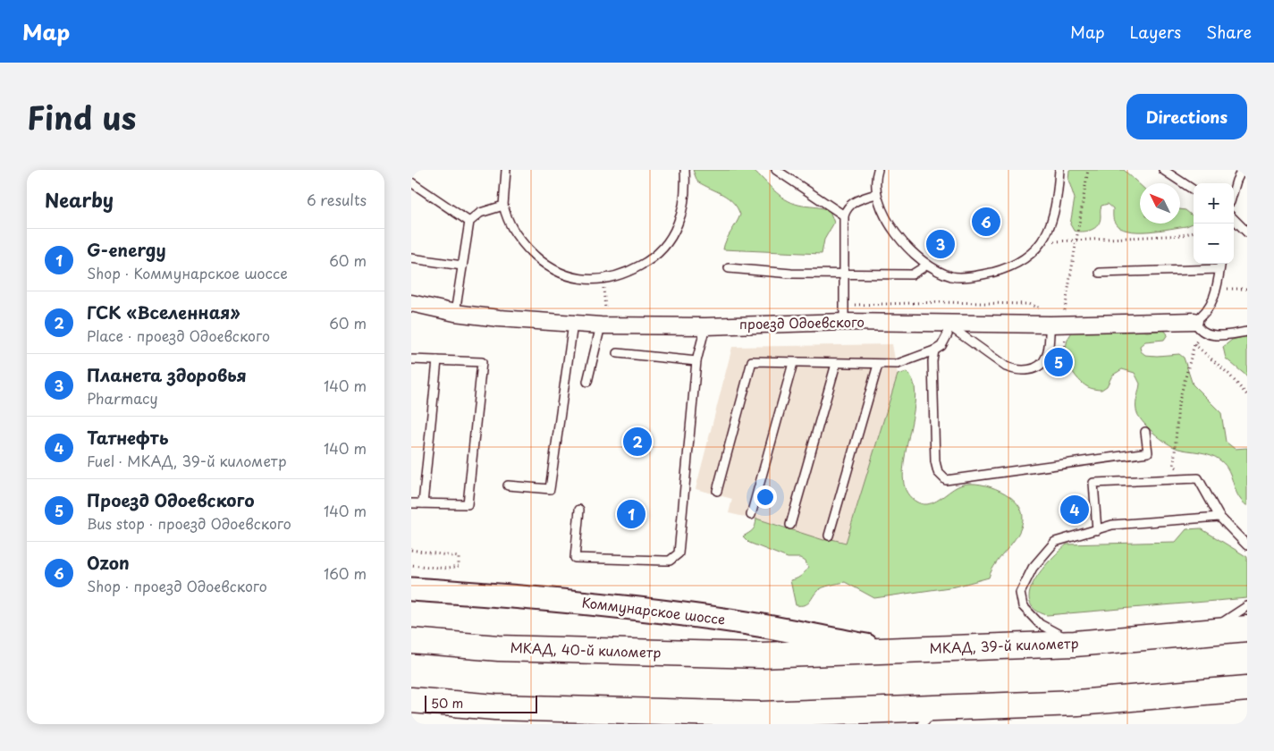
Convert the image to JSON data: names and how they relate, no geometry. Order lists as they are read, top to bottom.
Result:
{
  "streets": {
    "highway": ["МКАД, 39-й километр", "МКАД, 40-й километр"],
    "main road": ["Коммунарское шоссе"],
    "street": ["проезд Одоевского"]
  },
  "crossings": [
    ["Коммунарское шоссе", "МКАД, 39-й километр"],
    ["МКАД, 39-й километр", "МКАД, 40-й километр"]
  ],
  "scale_bar": "50 m",
  "north": "top left",
  "page": {
    "header": "Map",
    "nav": ["Map", "Layers", "Share"],
    "title": "Find us",
    "buttons": "Directions",
    "heading": ["Nearby", "6 results"],
    "map_buttons": ["+", "−"],
    "pins": [
      "6",
      "3",
      "5",
      "2",
      "4",
      "1"
    ],
    "list": [
      {
        "mark": "1",
        "name": "G-energy",
        "note": "Shop · Коммунарское шоссе",
        "value": "60 m"
      },
      {
        "mark": "2",
        "name": "ГСК «Вселенная»",
        "note": "Place · проезд Одоевского",
        "value": "60 m"
      },
      {
        "mark": "3",
        "name": "Планета здоровья",
        "note": "Pharmacy",
        "value": "140 m"
      },
      {
        "mark": "4",
        "name": "Татнефть",
        "note": "Fuel · МКАД, 39-й километр",
        "value": "140 m"
      },
      {
        "mark": "5",
        "name": "Проезд Одоевского",
        "note": "Bus stop · проезд Одоевского",
        "value": "140 m"
      },
      {
        "mark": "6",
        "name": "Ozon",
        "note": "Shop · проезд Одоевского",
        "value": "160 m"
      }
    ],
    "scale": "50 m"
  }
}
